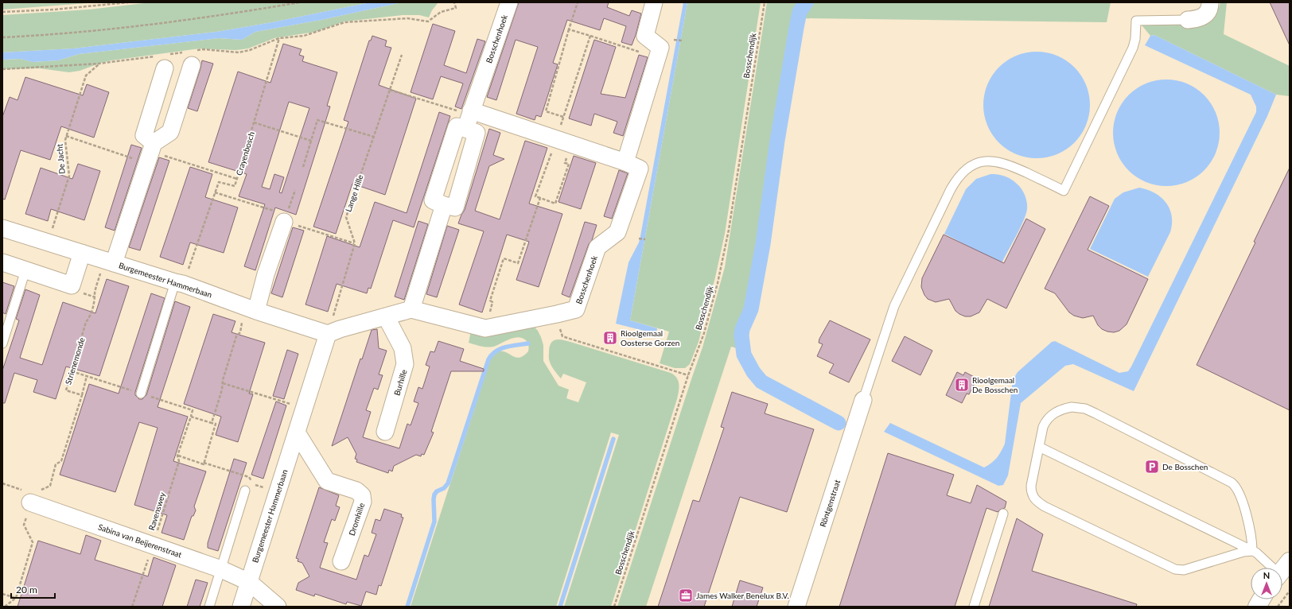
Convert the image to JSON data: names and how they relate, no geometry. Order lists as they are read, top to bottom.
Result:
{
  "streets": {
    "street": [
      "Bosschenhoek",
      "Burgemeester Hammerbaan",
      "Burhille",
      "Röntgenstraat",
      "Dromhille",
      "Sabina van Beijerenstraat"
    ],
    "path": [
      "Bosschendijk",
      "Crayenbosch",
      "De Jacht",
      "Lange Hille",
      "Strienemonde",
      "Ravenswey"
    ]
  },
  "crossings": [
    ["Crayenbosch", "Burgemeester Hammerbaan"],
    ["De Jacht", "Burgemeester Hammerbaan"],
    ["Burgemeester Hammerbaan", "Strienemonde"],
    ["Burgemeester Hammerbaan", "Dromhille"],
    ["Burgemeester Hammerbaan", "Sabina van Beijerenstraat"],
    ["Ravenswey", "Sabina van Beijerenstraat"]
  ],
  "places": {
    "building": ["Rioolgemaal Oosterse Gorzen", "Rioolgemaal De Bosschen"],
    "parking": ["De Bosschen"],
    "office": ["James Walker Benelux B.V."]
  },
  "scale_bar": "20 m",
  "north": "top"
}
